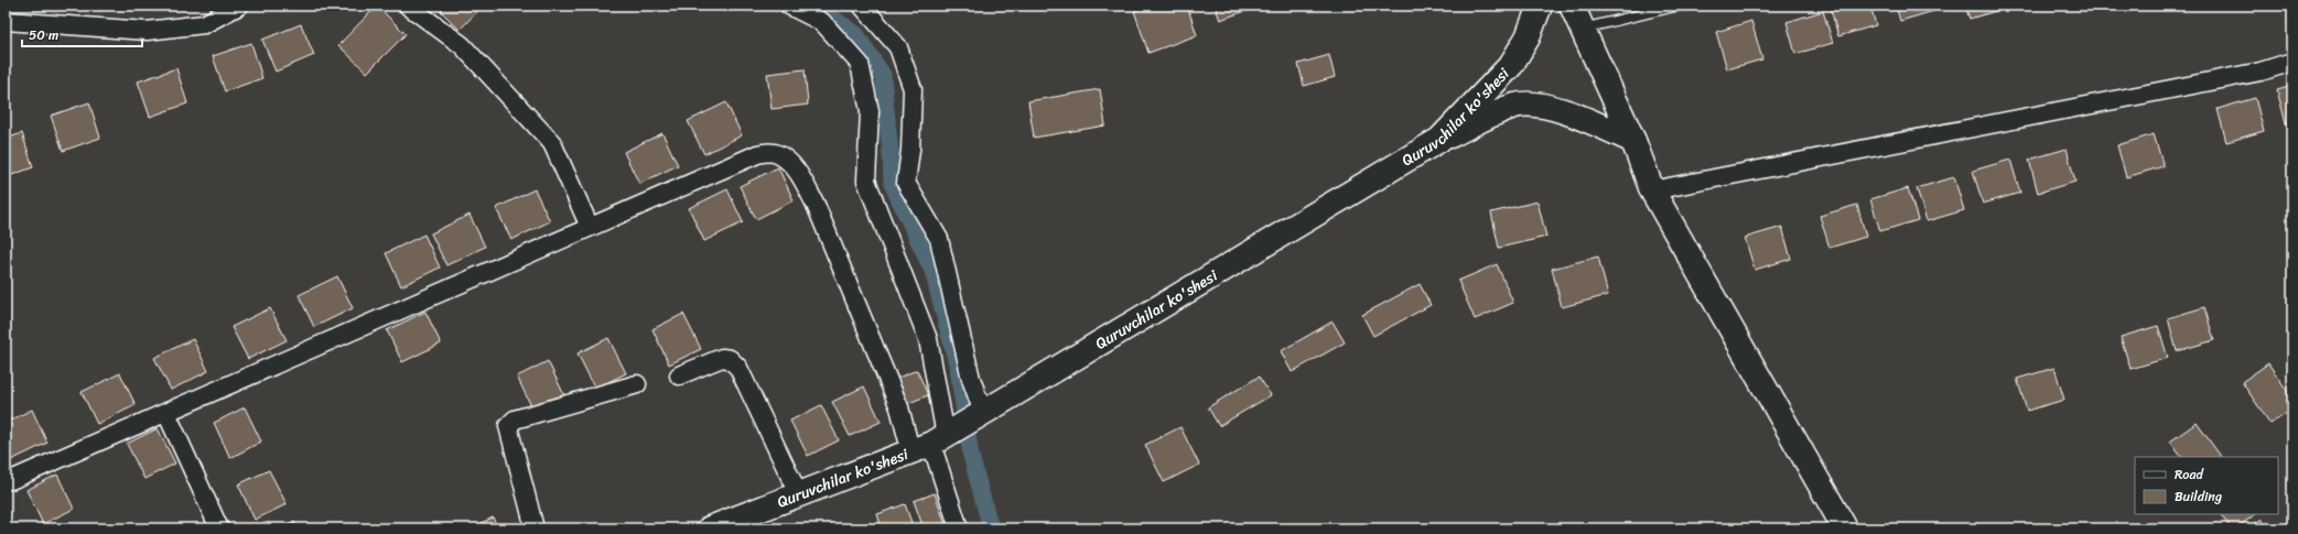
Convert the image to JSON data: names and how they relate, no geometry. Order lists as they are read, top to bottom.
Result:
{
  "streets": {
    "main road": ["Quruvchilar ko'shesi"]
  },
  "legend": ["Road", "Building"],
  "scale_bar": "50 m"
}
